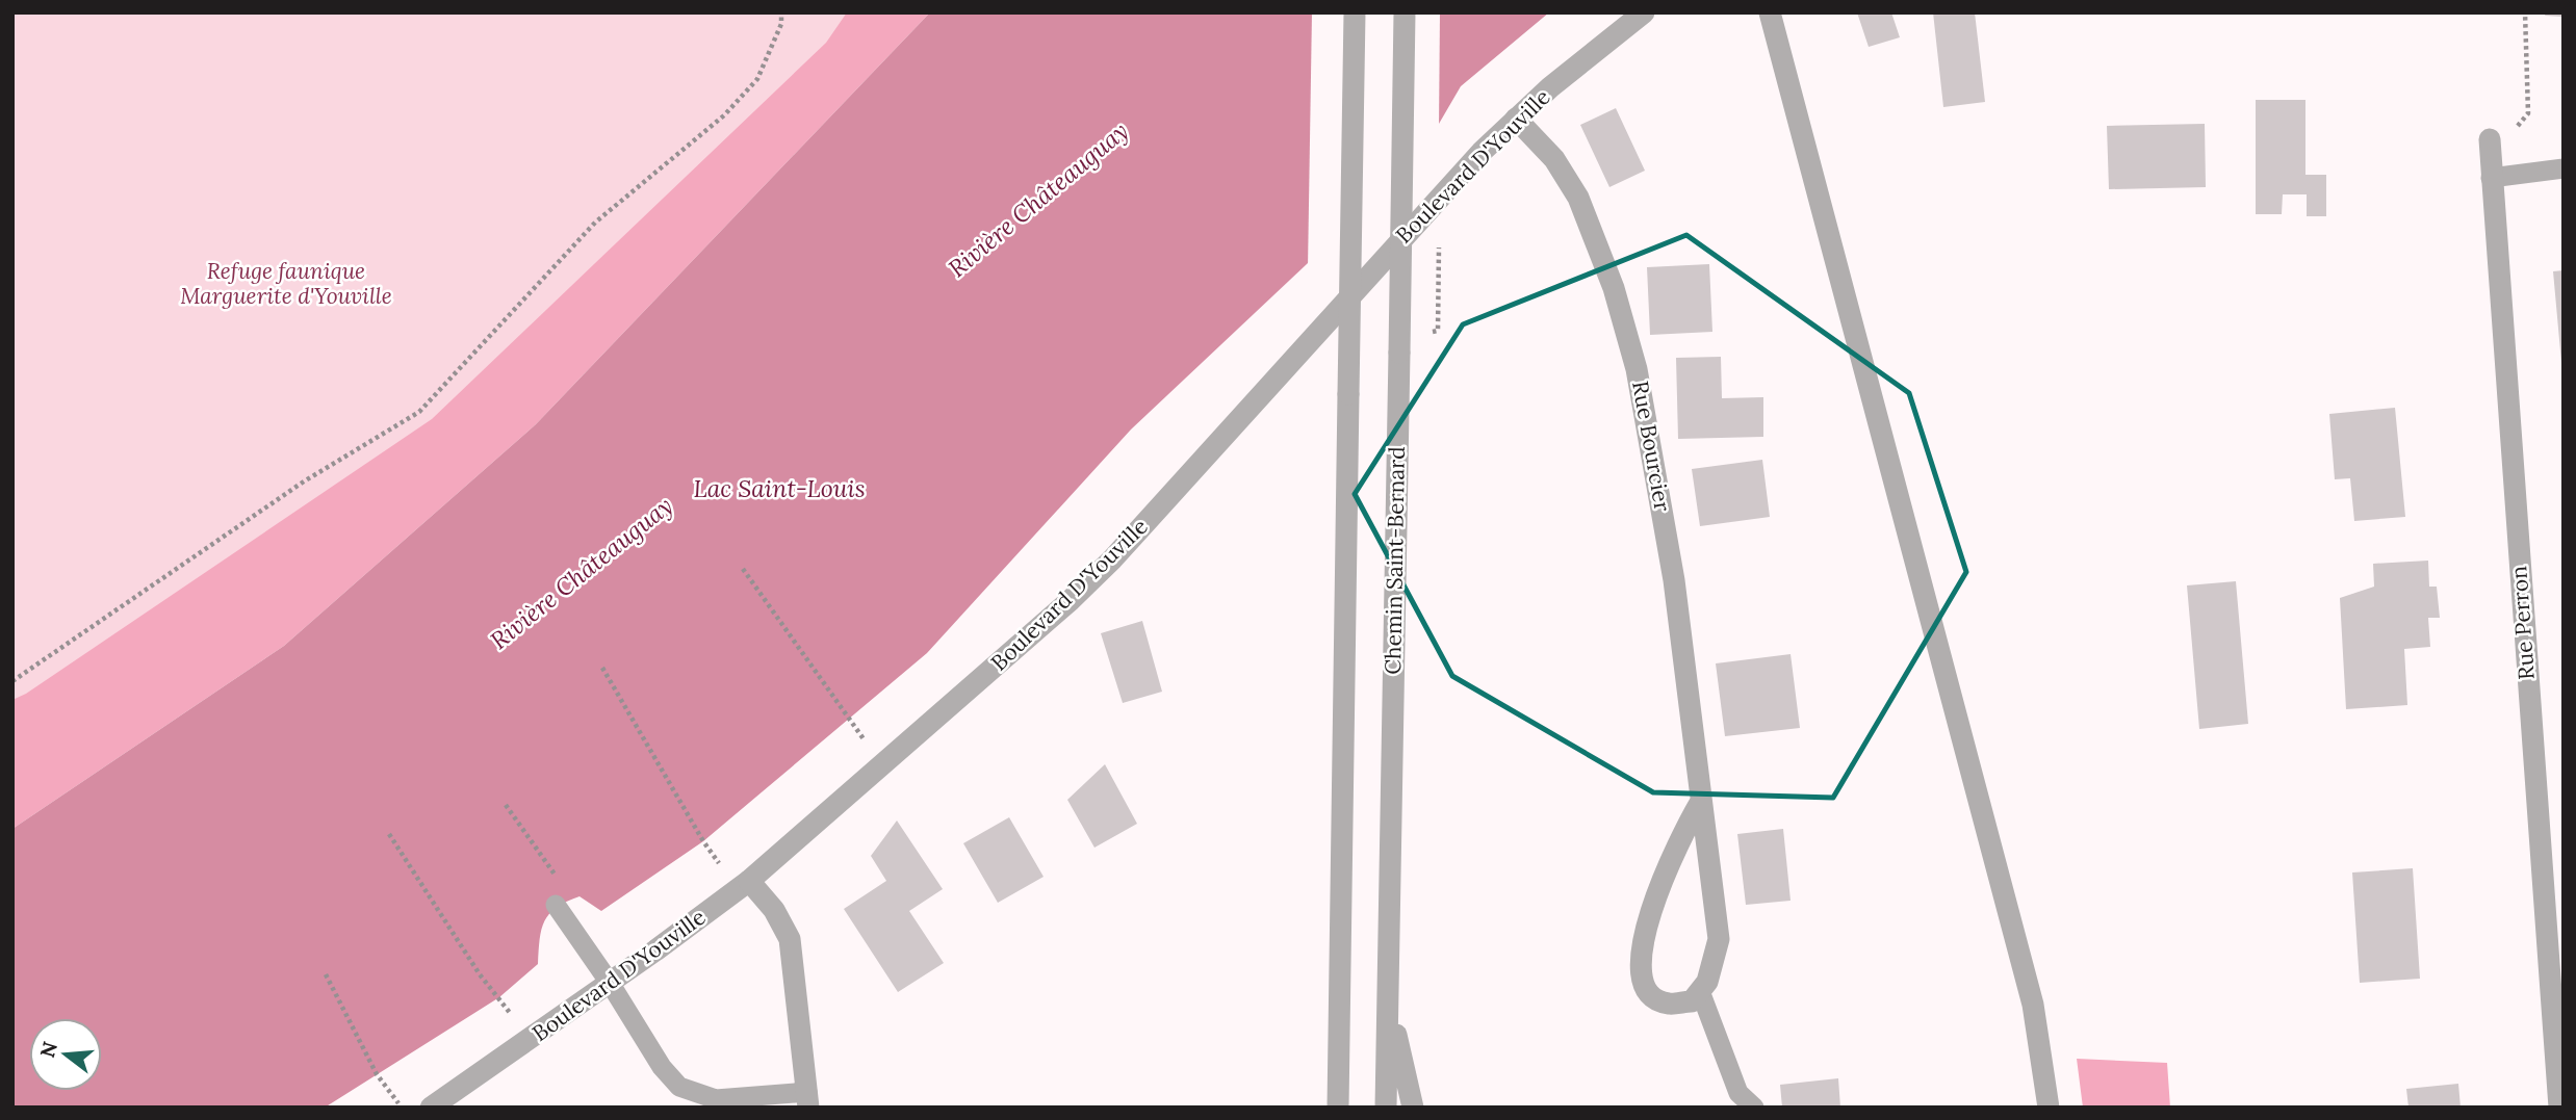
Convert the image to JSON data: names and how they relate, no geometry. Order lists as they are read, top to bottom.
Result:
{
  "streets": {
    "street": [
      "Boulevard D'Youville",
      "Rue Bourcier",
      "Chemin Saint-Bernard",
      "Rue Perron"
    ]
  },
  "crossings": [
    ["Boulevard D'Youville", "Rue Bourcier"]
  ],
  "water": ["Rivière Châteauguay", "Lac Saint-Louis"],
  "parks": ["Refuge faunique Marguerite d'Youville"],
  "north": "left"
}
